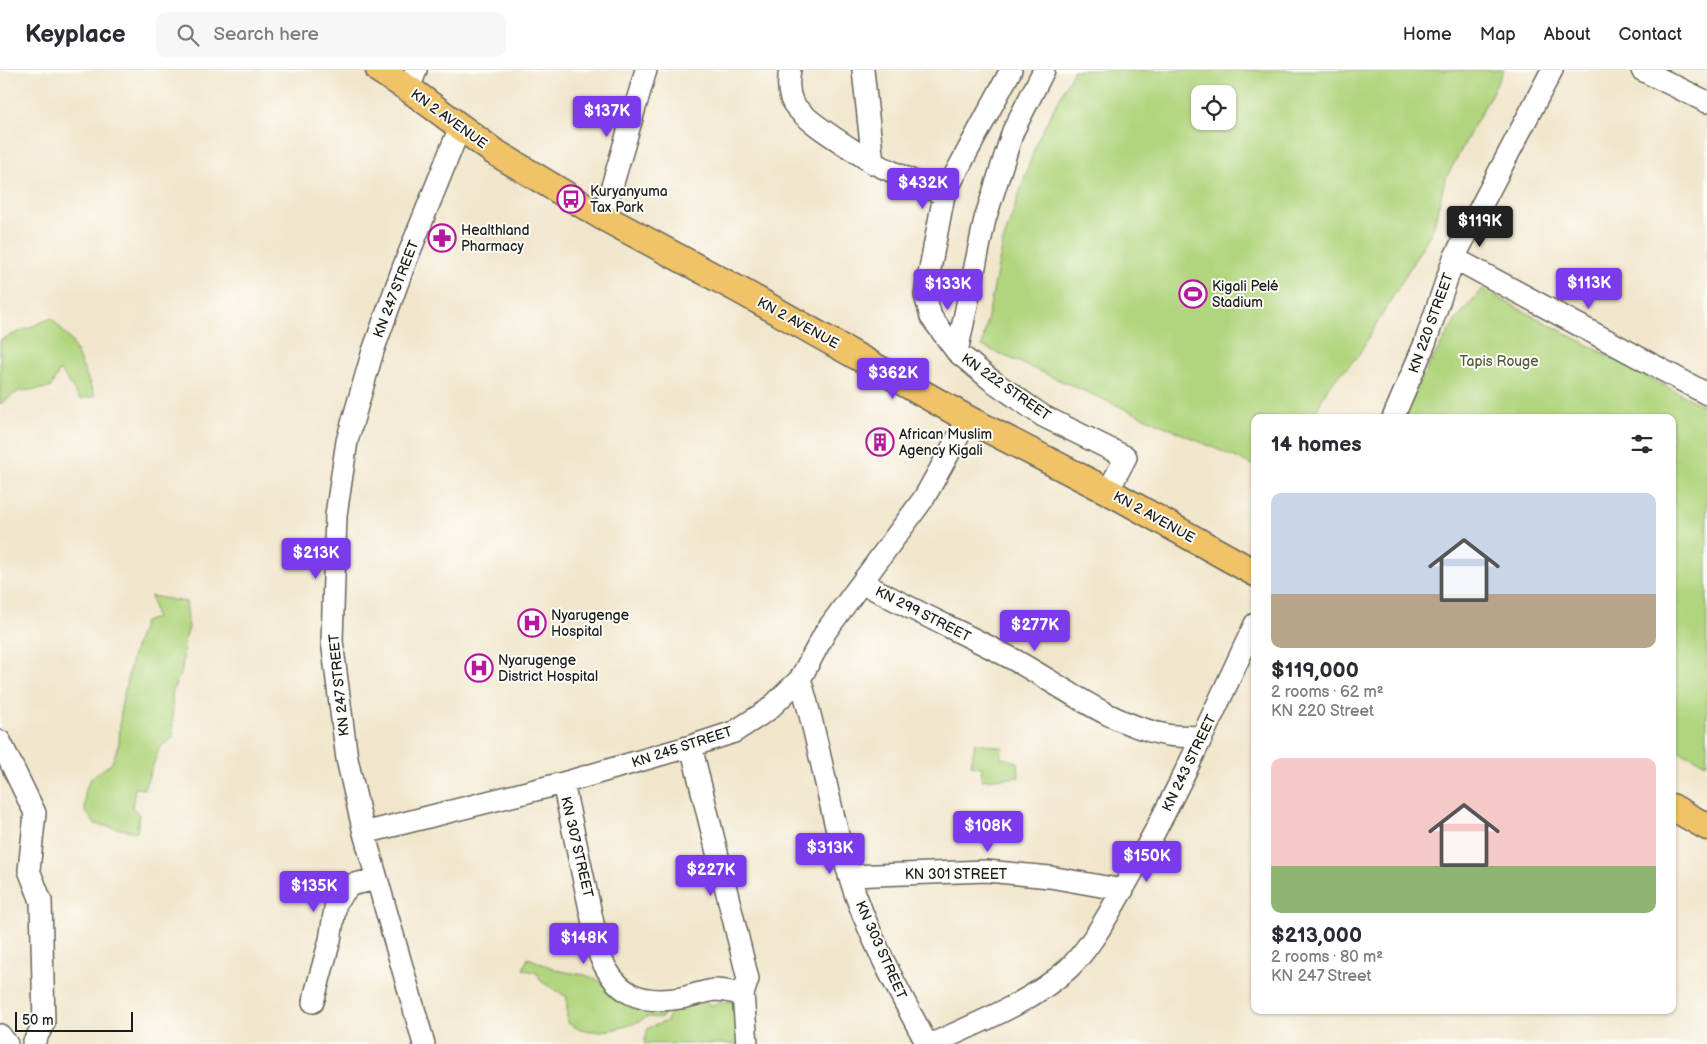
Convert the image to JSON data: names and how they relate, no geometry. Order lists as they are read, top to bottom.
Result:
{
  "streets": {
    "main road": ["KN 2 AVENUE"],
    "street": [
      "KN 247 STREET",
      "KN 220 STREET",
      "KN 222 STREET",
      "KN 299 STREET",
      "KN 245 STREET",
      "KN 243 STREET",
      "KN 307 STREET",
      "KN 301 STREET",
      "KN 303 STREET"
    ]
  },
  "crossings": [
    ["KN 2 AVENUE", "KN 247 STREET"],
    ["KN 2 AVENUE", "KN 222 STREET"],
    ["KN 2 AVENUE", "KN 245 STREET"],
    ["KN 247 STREET", "KN 245 STREET"],
    ["KN 299 STREET", "KN 245 STREET"],
    ["KN 299 STREET", "KN 243 STREET"],
    ["KN 245 STREET", "KN 307 STREET"],
    ["KN 245 STREET", "KN 303 STREET"],
    ["KN 243 STREET", "KN 301 STREET"],
    ["KN 301 STREET", "KN 303 STREET"]
  ],
  "parks": ["Tapis Rouge"],
  "places": {
    "bus stop": ["Kuryanyuma Tax Park"],
    "pharmacy": ["Healthland Pharmacy"],
    "sports": ["Kigali Pelé Stadium"],
    "building": ["African Muslim Agency Kigali"],
    "hospital": ["Nyarugenge Hospital", "Nyarugenge District Hospital"]
  },
  "scale_bar": "50 m",
  "page": {
    "header": "Keyplace",
    "search": "Search here",
    "nav": [
      "Home",
      "Map",
      "About",
      "Contact"
    ],
    "price": [
      "$137K",
      "$432K",
      "$119K",
      "$113K",
      "$133K",
      "$362K",
      "$213K",
      "$277K",
      "$108K",
      "$313K",
      "$150K",
      "$227K",
      "$135K",
      "$148K"
    ],
    "heading": "14 homes",
    "list": [
      {
        "name": "$119,000",
        "note": "2 rooms · 62 m² · KN 220 Street"
      },
      {
        "name": "$213,000",
        "note": "2 rooms · 80 m² · KN 247 Street"
      }
    ],
    "scale": "50 m"
  }
}
